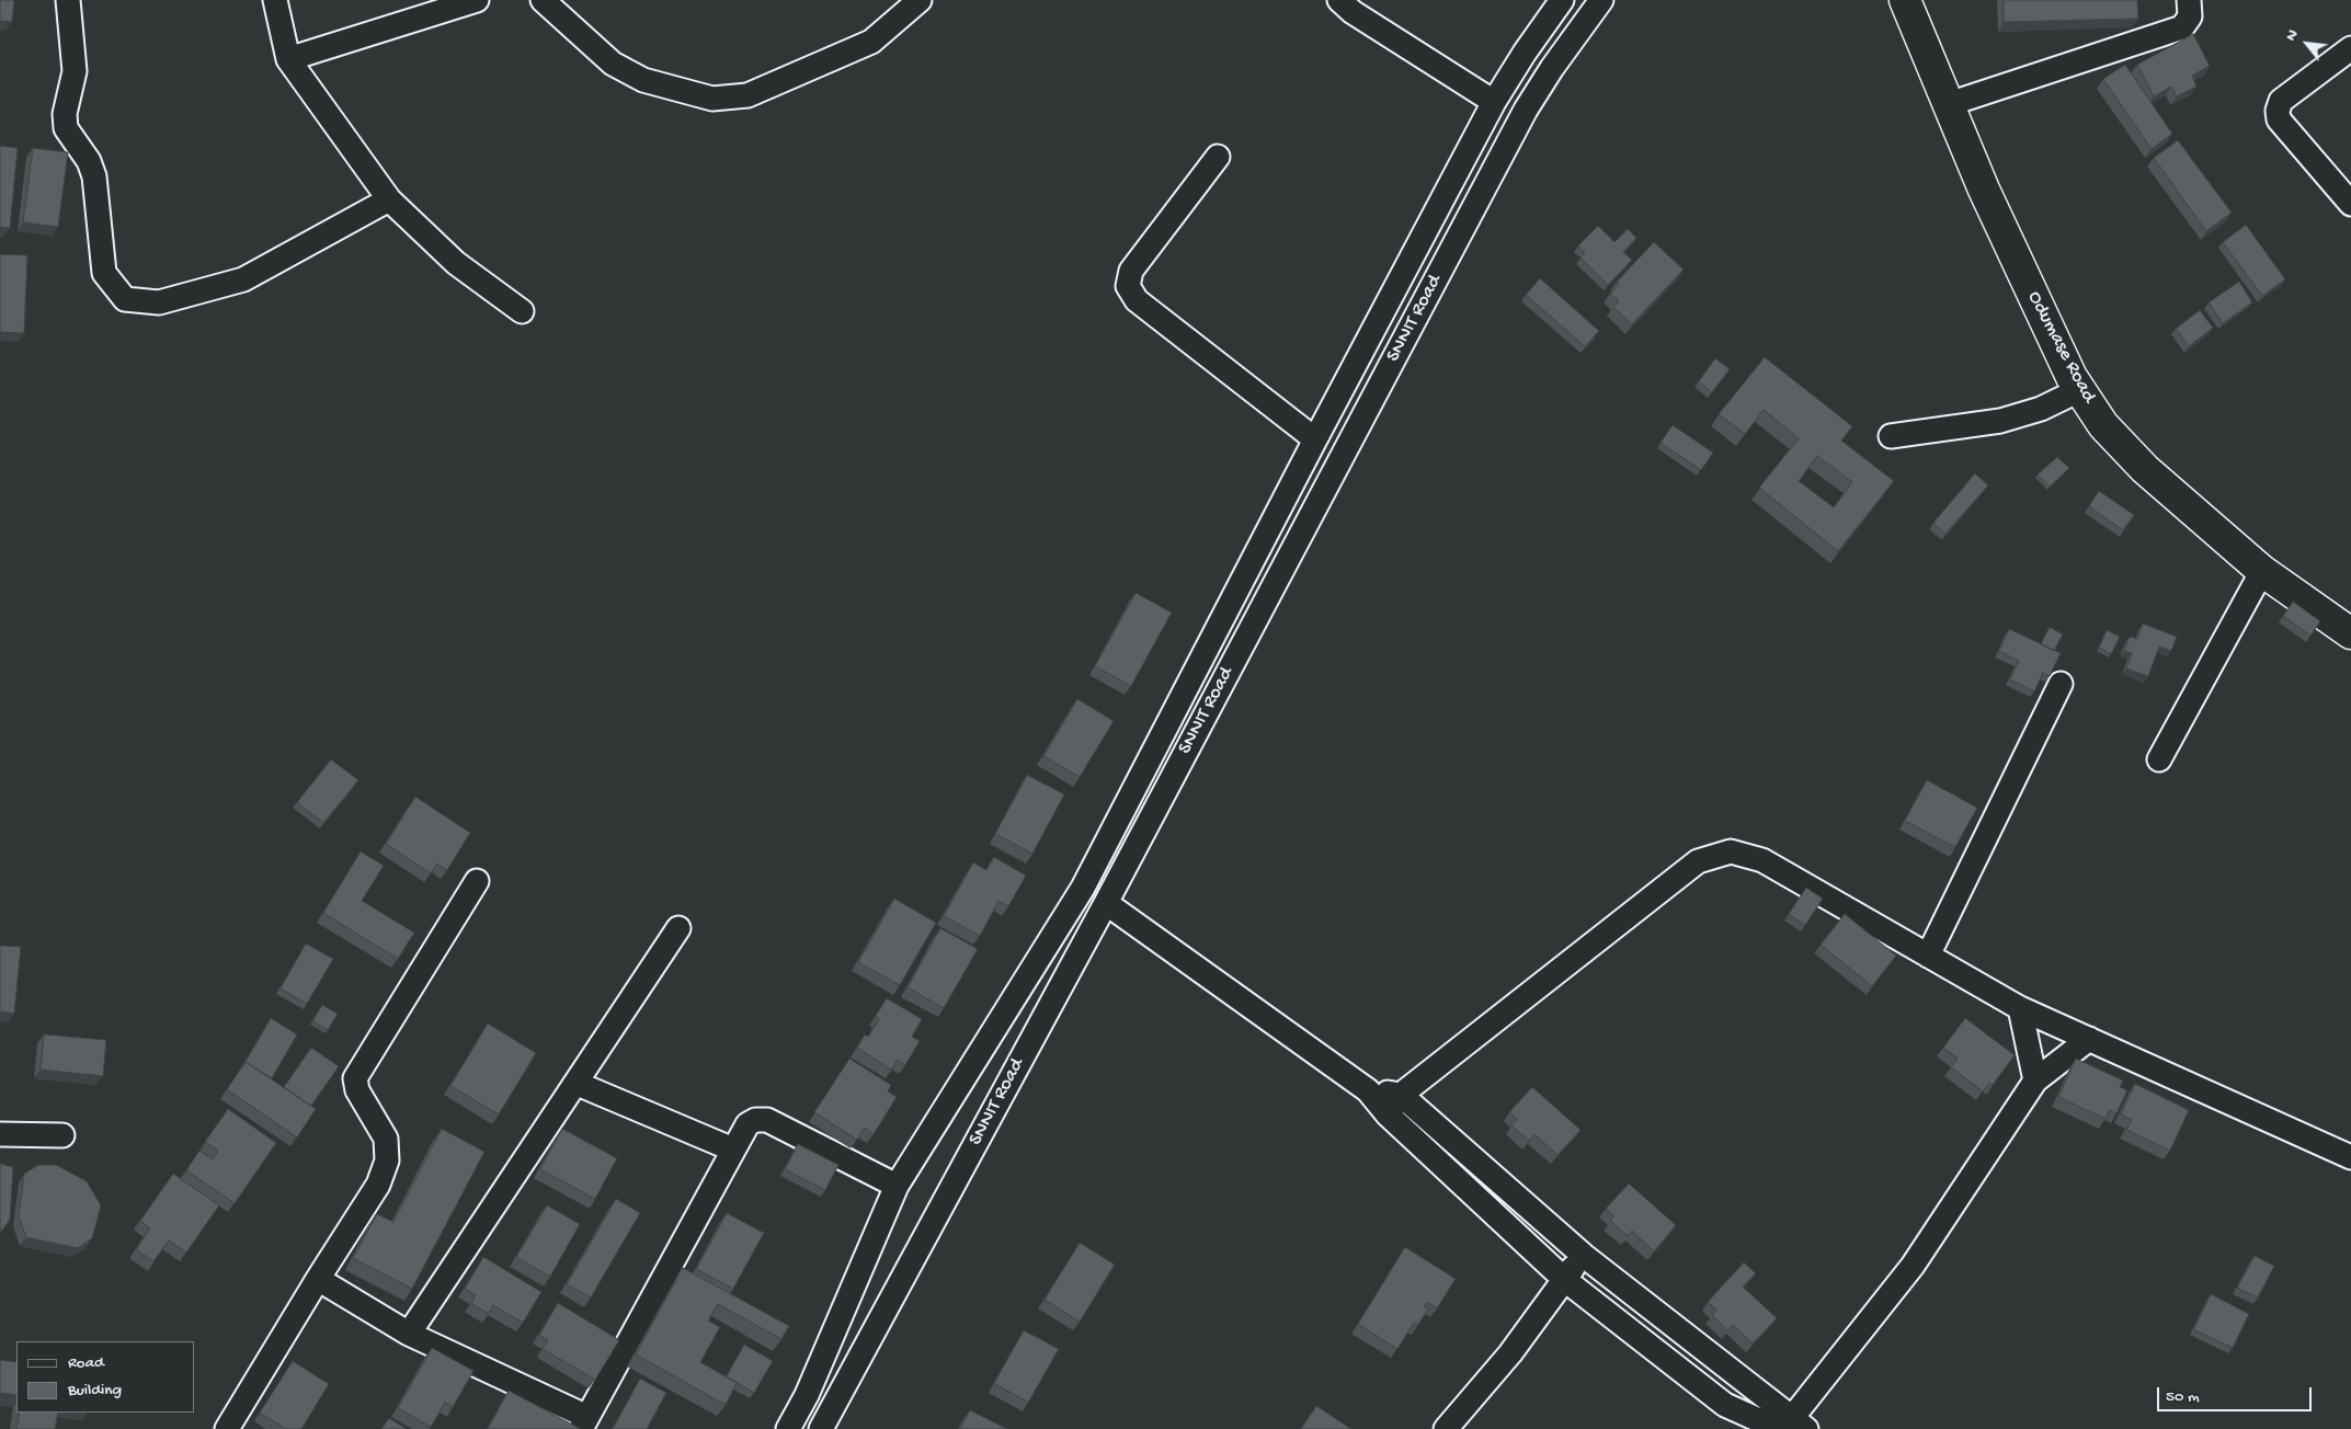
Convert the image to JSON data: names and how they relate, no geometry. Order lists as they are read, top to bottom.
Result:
{
  "streets": {
    "main road": ["Odumase Road"],
    "street": ["SNNIT Road"]
  },
  "legend": ["Road", "Building"],
  "scale_bar": "50 m",
  "north": "top left"
}
